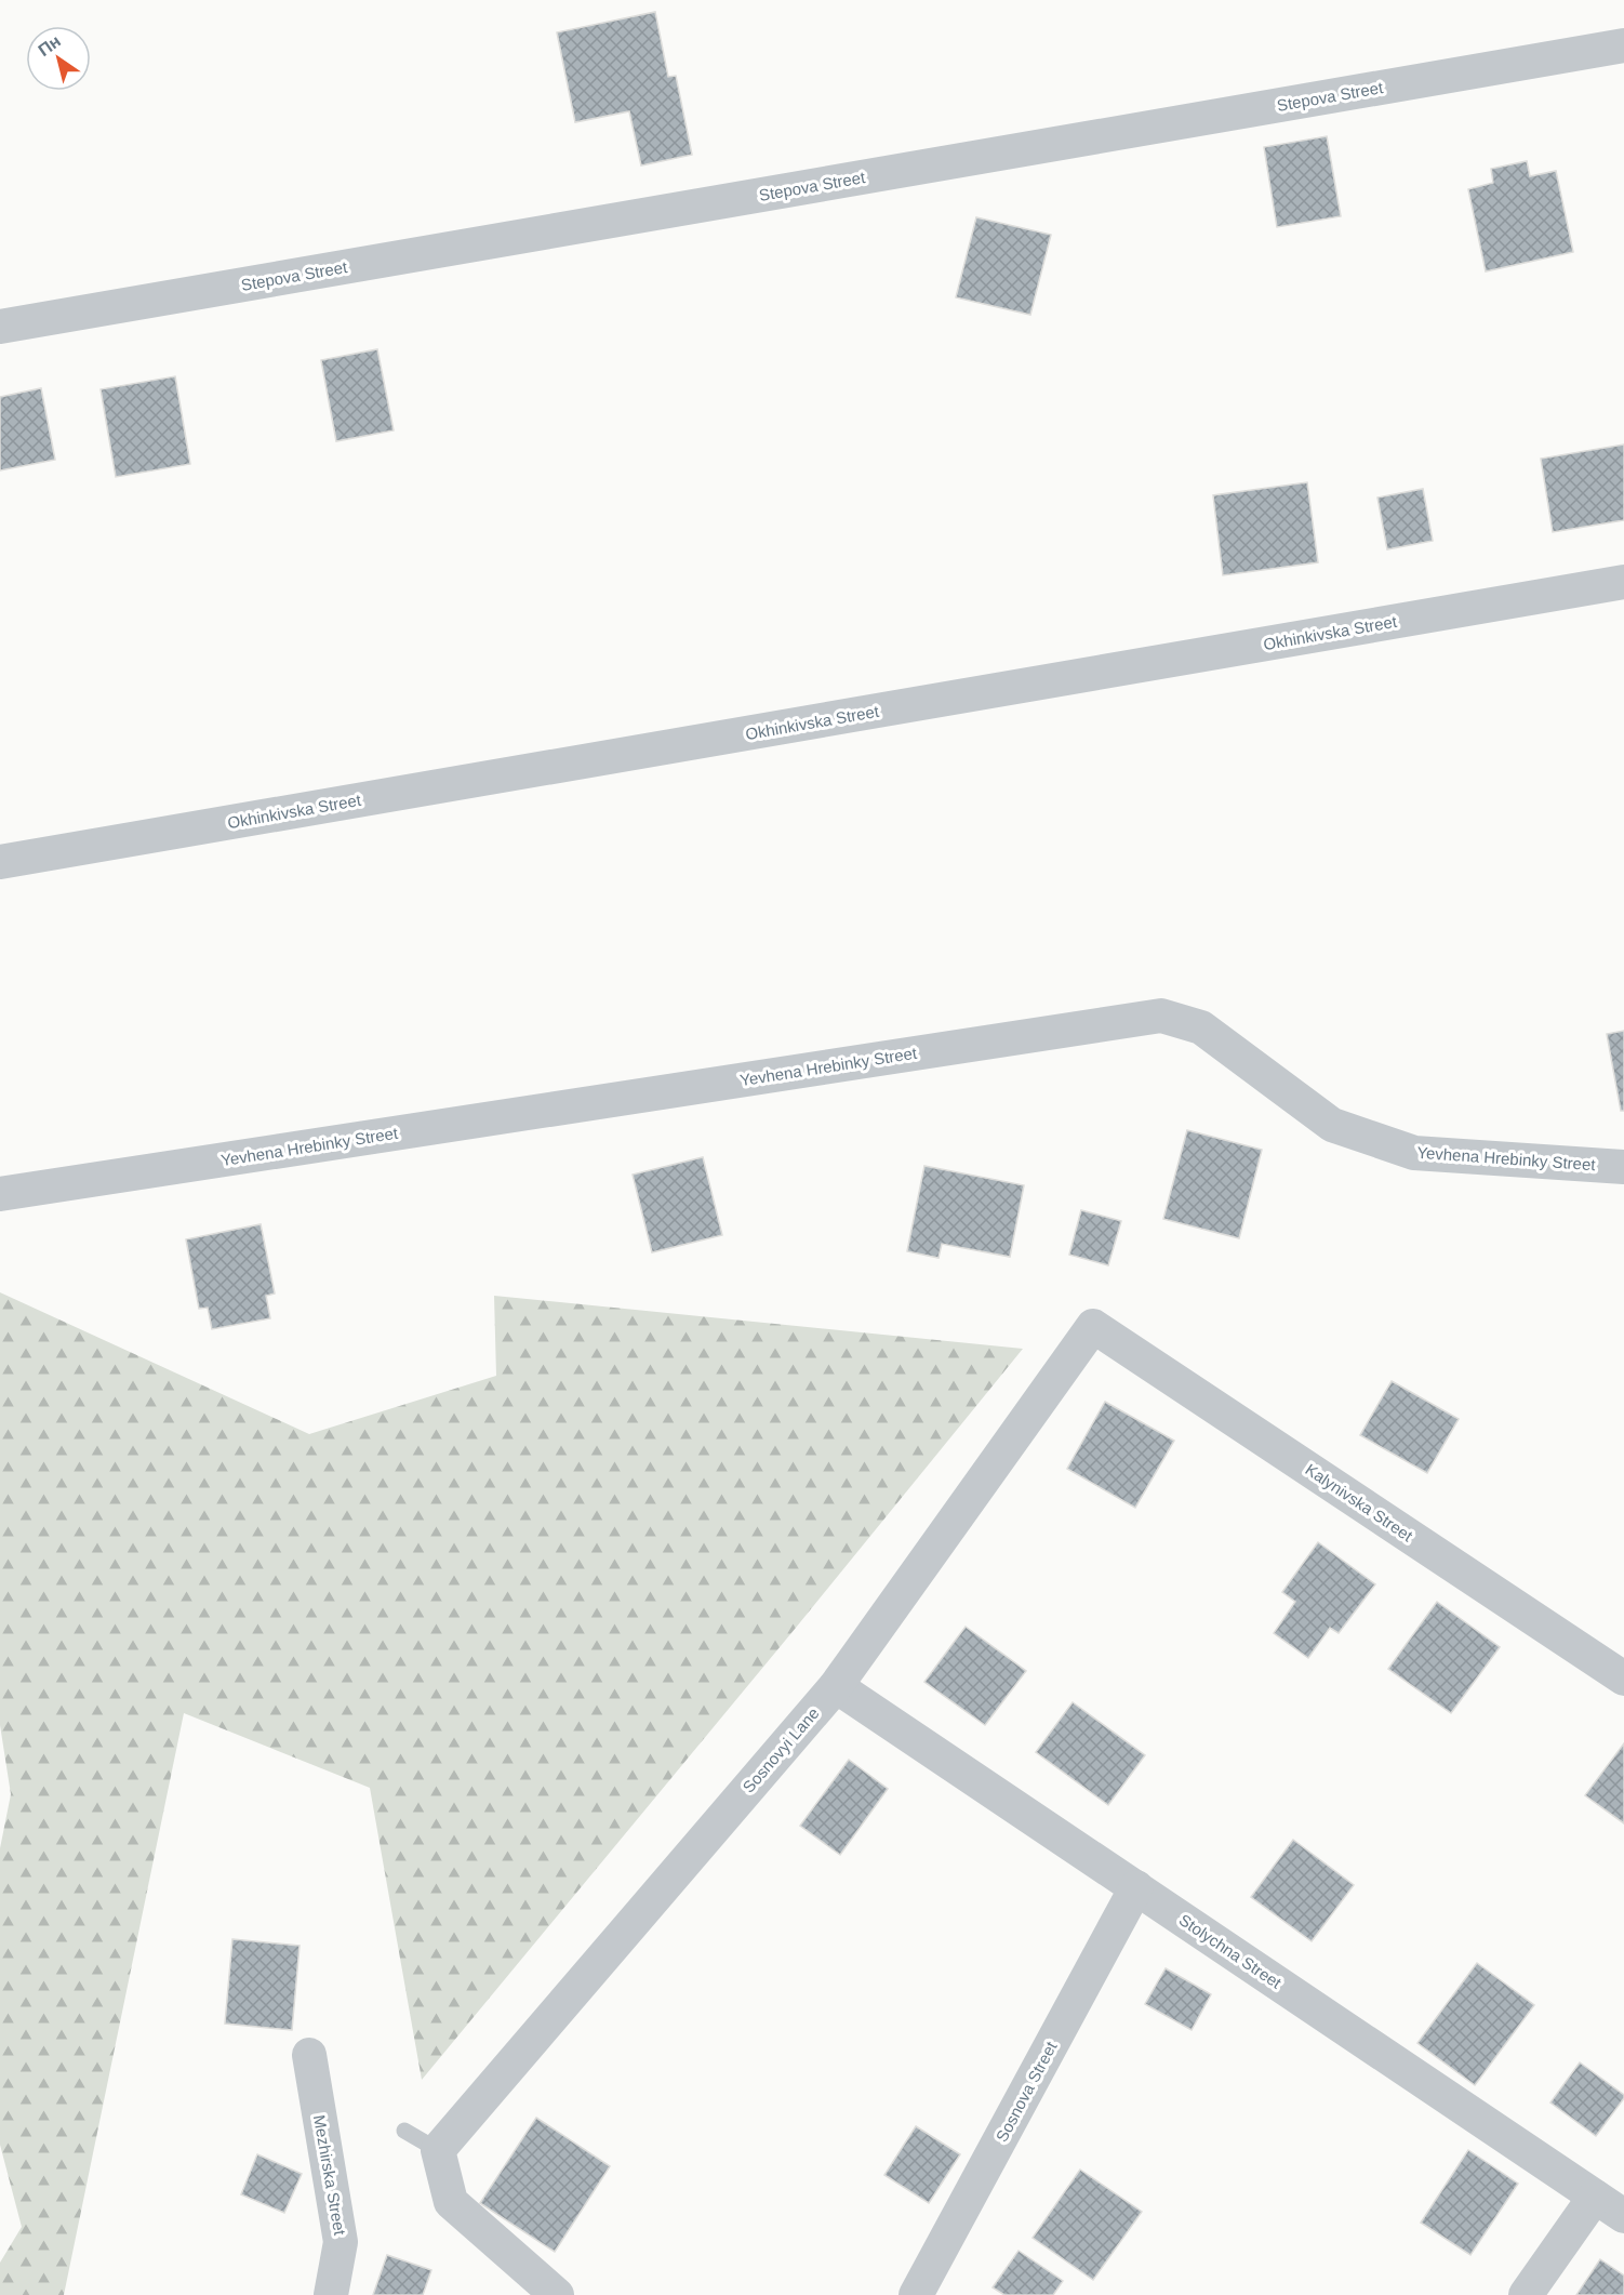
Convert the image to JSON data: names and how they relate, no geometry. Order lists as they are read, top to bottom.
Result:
{
  "streets": {
    "street": [
      "Stepova Street",
      "Okhinkivska Street",
      "Yevhena Hrebinky Street",
      "Kalynivska Street",
      "Sosnovyi Lane",
      "Stolychna Street",
      "Sosnova Street",
      "Mezhirska Street"
    ]
  },
  "crossings": [
    ["Kalynivska Street", "Sosnovyi Lane"],
    ["Sosnovyi Lane", "Stolychna Street"],
    ["Stolychna Street", "Sosnova Street"]
  ],
  "north": "top left"
}
